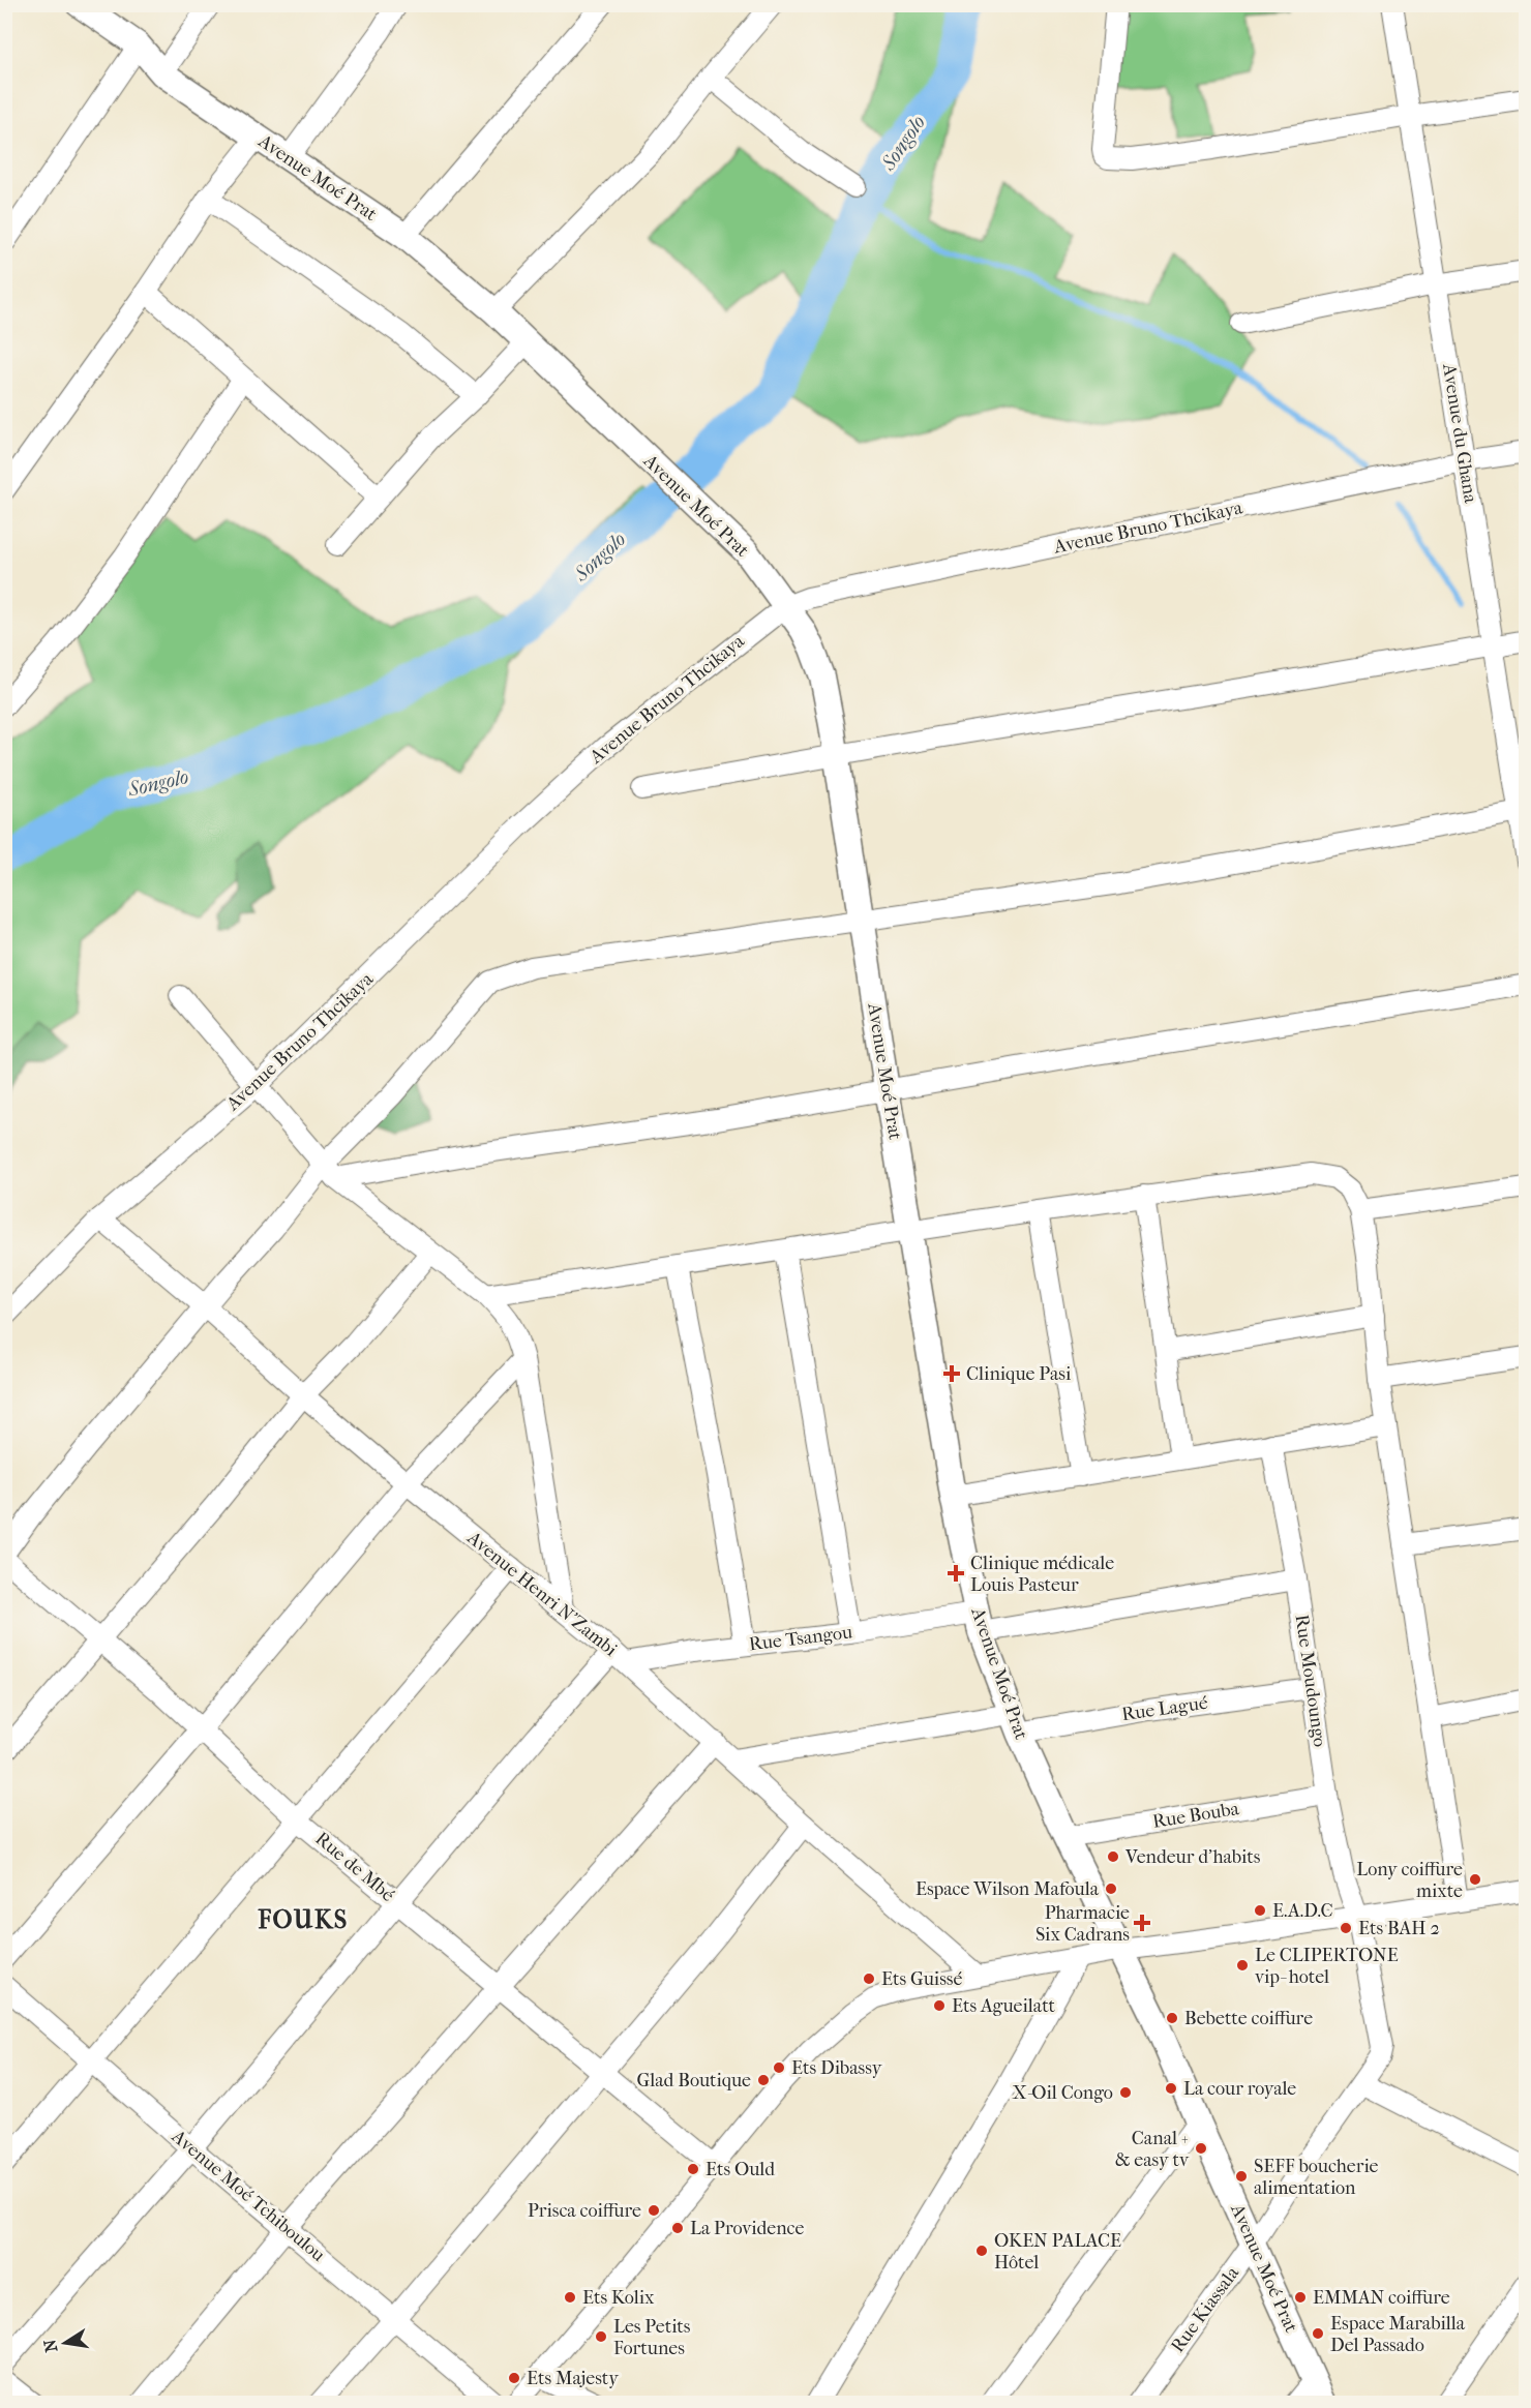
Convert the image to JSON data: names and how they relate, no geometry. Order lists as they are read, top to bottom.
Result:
{
  "streets": {
    "street": [
      "Avenue Moé Prat",
      "Avenue du Ghana",
      "Avenue Bruno Thcikaya",
      "Avenue Henri N'Zambi",
      "Rue Tsangou",
      "Rue Moudoungo",
      "Rue Lagué",
      "Rue Bouba",
      "Rue de Mbé",
      "Avenue Moé Tchiboulou",
      "Rue Kiassala"
    ]
  },
  "crossings": [
    ["Avenue Moé Prat", "Avenue Bruno Thcikaya"],
    ["Avenue Moé Prat", "Rue Tsangou"],
    ["Avenue Moé Prat", "Rue Lagué"],
    ["Avenue Moé Prat", "Rue Bouba"],
    ["Avenue Moé Prat", "Rue Kiassala"],
    ["Avenue du Ghana", "Avenue Bruno Thcikaya"],
    ["Avenue Bruno Thcikaya", "Avenue Henri N'Zambi"],
    ["Avenue Henri N'Zambi", "Rue Tsangou"],
    ["Avenue Henri N'Zambi", "Rue Lagué"],
    ["Rue Tsangou", "Rue Moudoungo"],
    ["Rue Moudoungo", "Rue Lagué"],
    ["Rue Moudoungo", "Rue Bouba"],
    ["Rue Moudoungo", "Rue Kiassala"]
  ],
  "districts": ["FOUKS"],
  "water": ["Songolo"],
  "places": {
    "health": ["Clinique Pasi", "Clinique médicale Louis Pasteur", "Pharmacie Six Cadrans"],
    "other": [
      "Vendeur d'habits",
      "Lony coiffure mixte",
      "Espace Wilson Mafoula",
      "E.A.D.C",
      "Ets BAH 2",
      "Le CLIPERTONE vip- hotel",
      "Ets Guissé",
      "Ets Agueilatt",
      "Bebette coiffure",
      "Ets Dibassy",
      "Glad Boutique",
      "La cour royale",
      "X-Oil Congo",
      "Canal + & easy tv",
      "Ets Ould",
      "SEFF boucherie alimentation",
      "Prisca coiffure",
      "La Providence",
      "OKEN PALACE Hôtel",
      "Ets Kolix",
      "EMMAN coiffure",
      "Espace Marabilla Del Passado",
      "Les Petits Fortunes",
      "Ets Majesty"
    ]
  },
  "north": "left"
}
